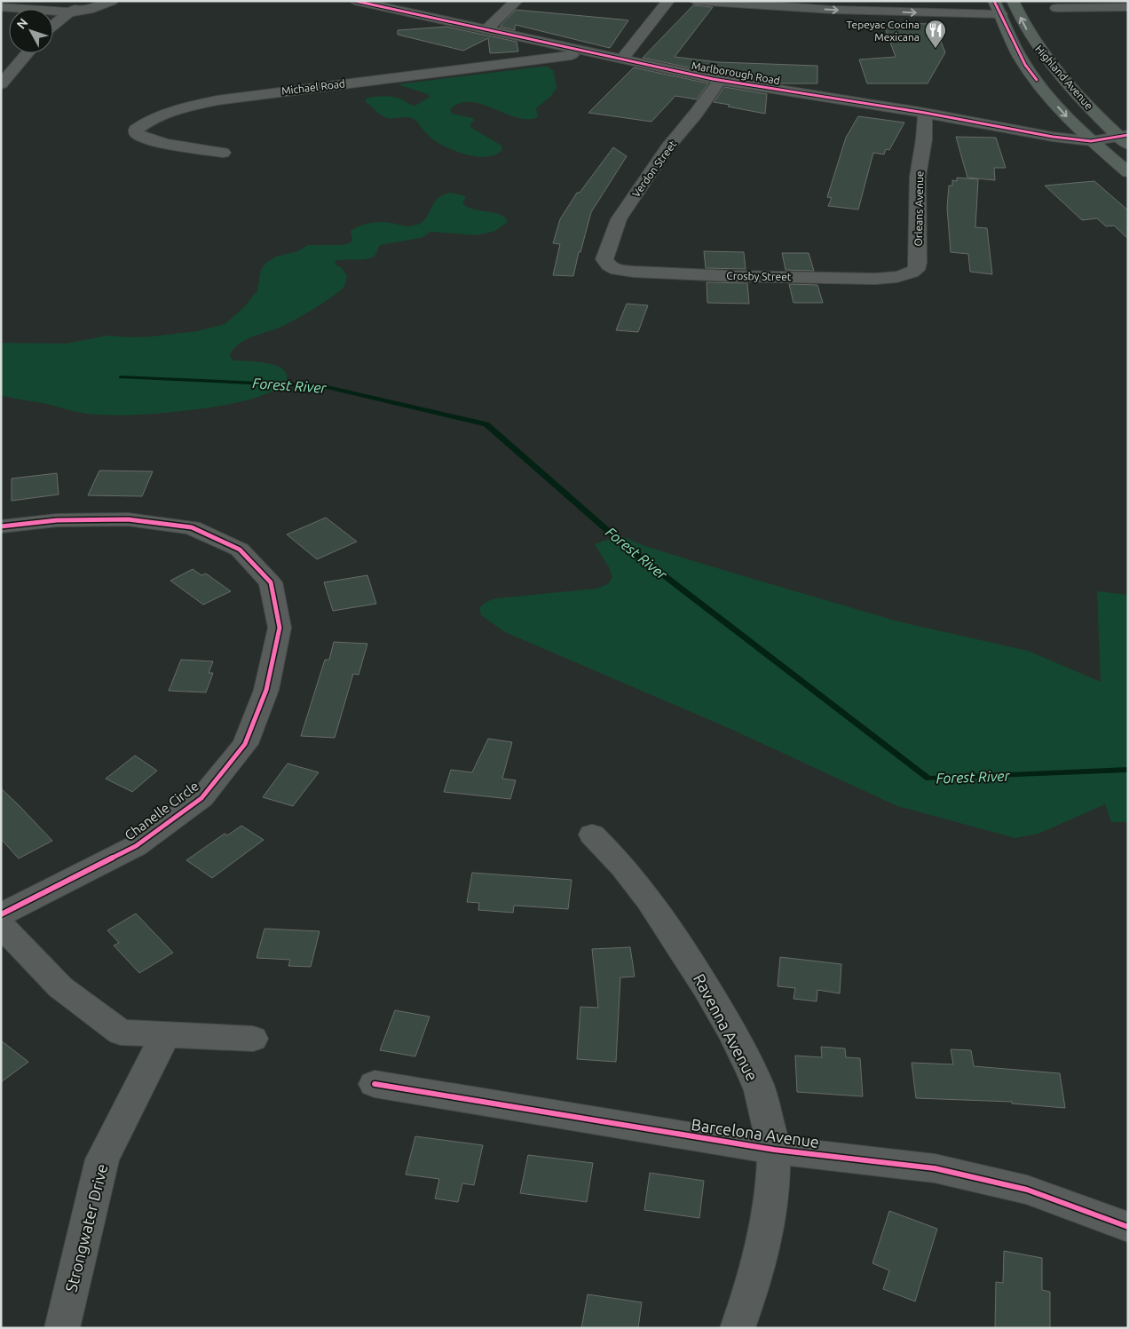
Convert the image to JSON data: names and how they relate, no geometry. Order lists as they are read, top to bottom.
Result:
{
  "streets": {
    "main road": ["Highland Avenue"],
    "street": [
      "Marlborough Road",
      "Michael Road",
      "Verdon Street",
      "Orleans Avenue",
      "Crosby Street",
      "Chanelle Circle",
      "Ravenna Avenue",
      "Barcelona Avenue",
      "Strongwater Drive"
    ]
  },
  "crossings": [
    ["Marlborough Road", "Highland Avenue"],
    ["Marlborough Road", "Michael Road"],
    ["Marlborough Road", "Verdon Street"],
    ["Marlborough Road", "Orleans Avenue"],
    ["Verdon Street", "Crosby Street"],
    ["Orleans Avenue", "Crosby Street"],
    ["Ravenna Avenue", "Barcelona Avenue"]
  ],
  "water": ["Forest River"],
  "places": {
    "restaurant": ["Tepeyac Cocina Mexicana"]
  },
  "north": "top left"
}
